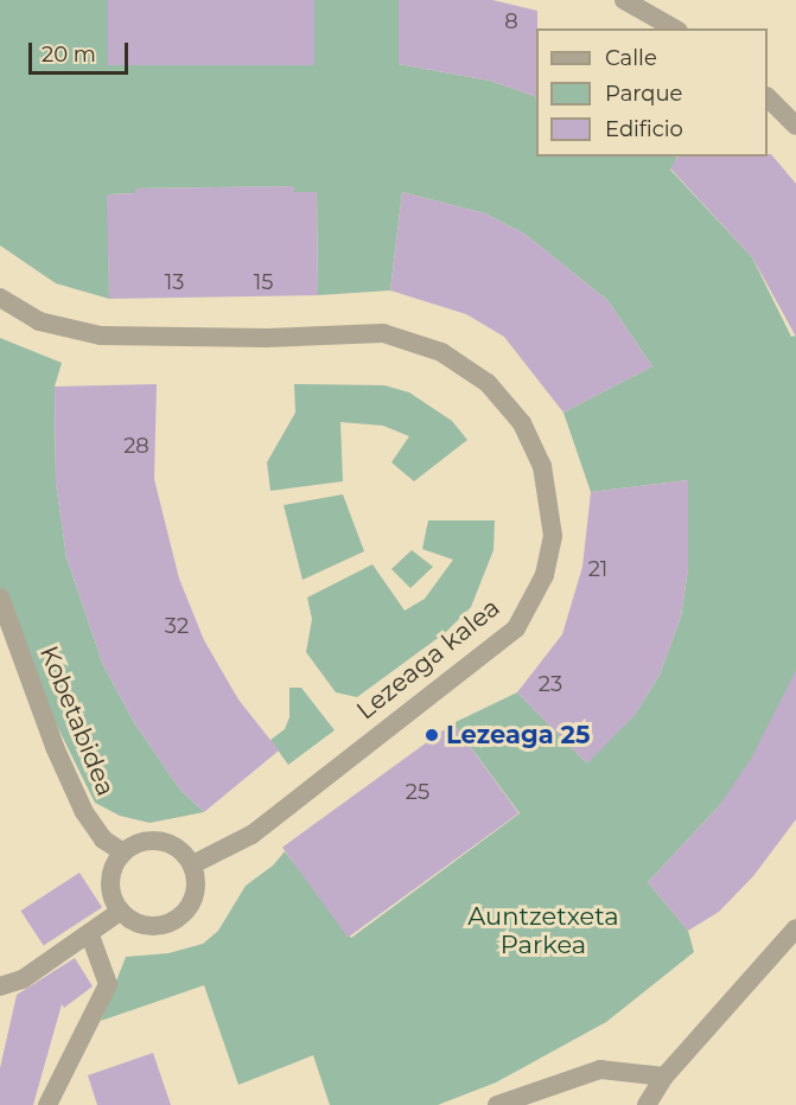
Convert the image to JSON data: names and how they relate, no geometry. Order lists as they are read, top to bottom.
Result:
{
  "streets": {
    "street": ["Lezeaga kalea", "Kobetabidea"]
  },
  "crossings": [
    ["Lezeaga kalea", "Kobetabidea"]
  ],
  "parks": ["Auntzetxeta Parkea"],
  "places": ["Lezeaga 25"],
  "house_numbers": [
    "8",
    "13",
    "15",
    "28",
    "21",
    "32",
    "23",
    "25"
  ],
  "legend": ["Calle", "Parque", "Edificio"],
  "scale_bar": "20 m"
}
